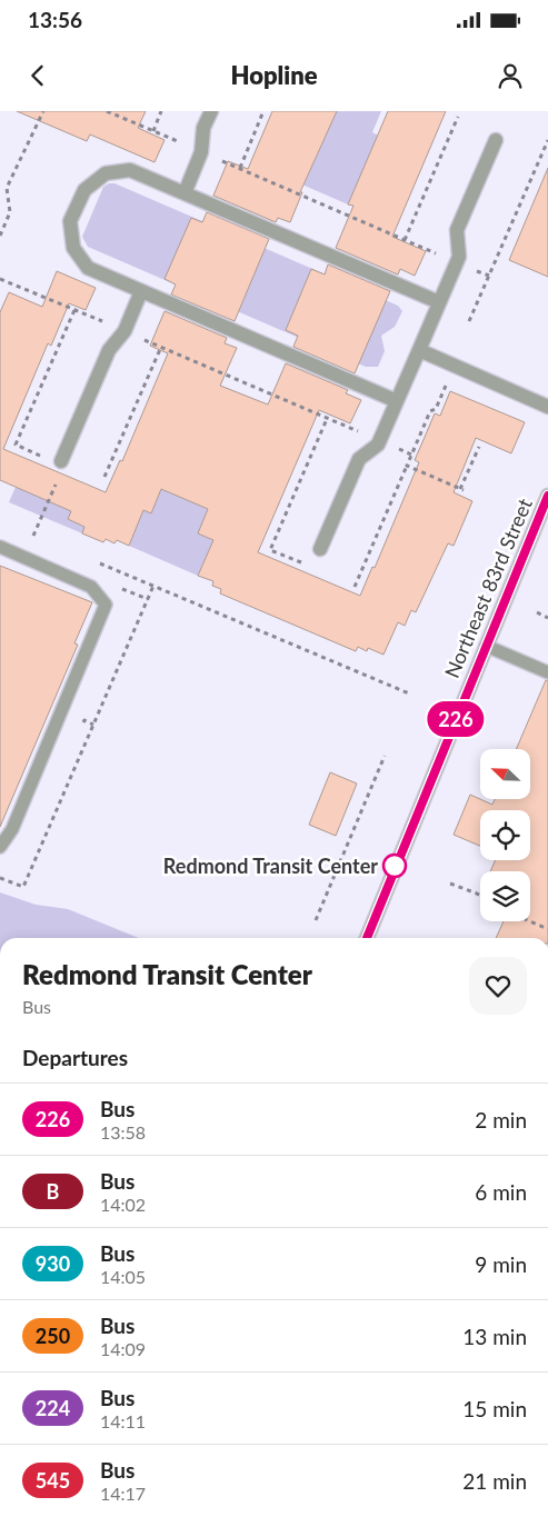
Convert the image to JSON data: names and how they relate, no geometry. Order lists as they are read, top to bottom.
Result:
{
  "streets": {
    "street": ["Northeast 83rd Street"]
  },
  "places": ["Redmond Transit Center"],
  "lines": ["bus line 226"],
  "north": "top left",
  "page": {
    "status": "13:56",
    "header": "Hopline",
    "on_map": "226",
    "heading": [
      ["Redmond Transit Center", "Bus"],
      "Departures"
    ],
    "list": [
      {
        "mark": "226",
        "name": "Bus",
        "note": "13:58",
        "value": "2 min"
      },
      {
        "mark": "B",
        "name": "Bus",
        "note": "14:02",
        "value": "6 min"
      },
      {
        "mark": "930",
        "name": "Bus",
        "note": "14:05",
        "value": "9 min"
      },
      {
        "mark": "250",
        "name": "Bus",
        "note": "14:09",
        "value": "13 min"
      },
      {
        "mark": "224",
        "name": "Bus",
        "note": "14:11",
        "value": "15 min"
      },
      {
        "mark": "545",
        "name": "Bus",
        "note": "14:17",
        "value": "21 min"
      }
    ]
  }
}
